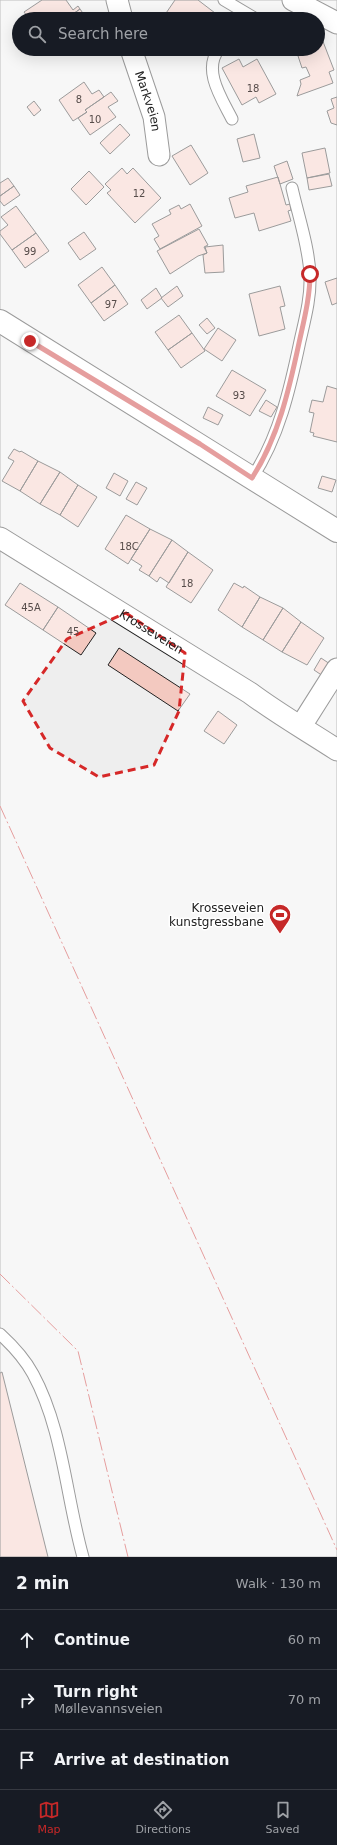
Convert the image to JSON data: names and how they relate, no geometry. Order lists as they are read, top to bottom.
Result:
{
  "streets": {
    "street": ["Markveien", "Krosseveien"]
  },
  "places": {
    "sports": ["Krosseveien kunstgressbane"]
  },
  "house_numbers": [
    "18",
    "8",
    "10",
    "12",
    "99",
    "97",
    "93",
    "18C",
    "18",
    "45A",
    "45"
  ],
  "page": {
    "search": "Search here",
    "heading": ["2 min", "Walk · 130 m"],
    "list": [
      ["Continue", "60 m"],
      ["Turn right", "Møllevannsveien", "70 m"],
      "Arrive at destination"
    ],
    "nav": ["Map", "Directions", "Saved"]
  }
}
